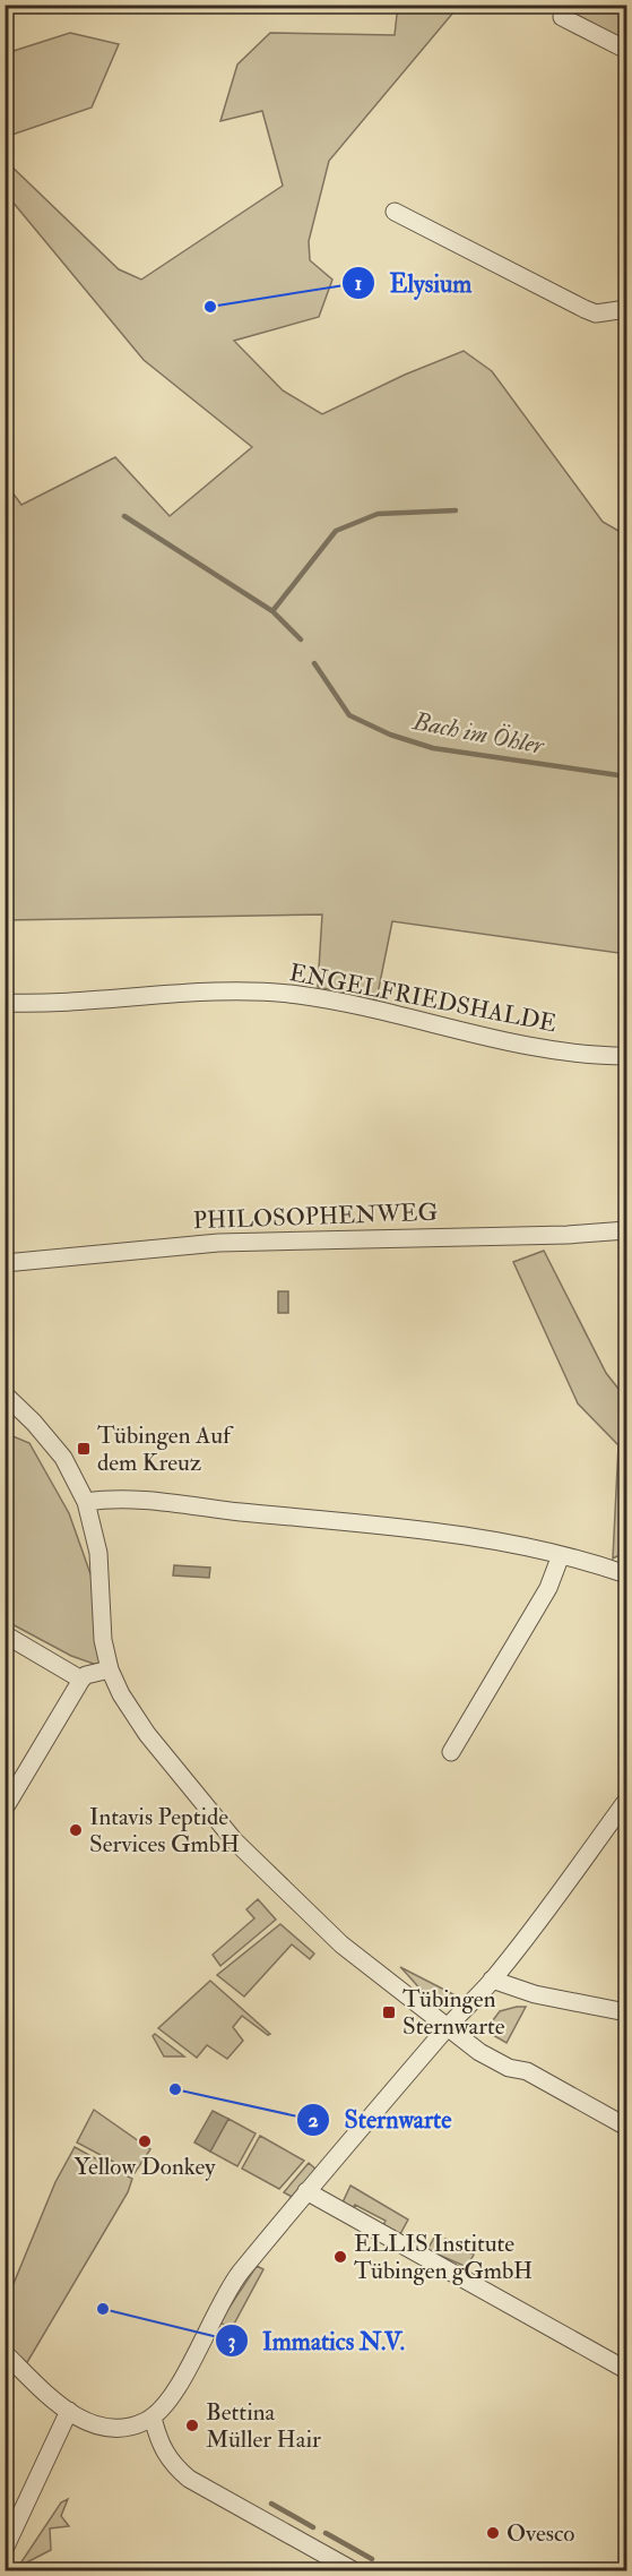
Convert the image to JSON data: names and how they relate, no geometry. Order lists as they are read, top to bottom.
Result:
{
  "streets": {
    "street": ["ENGELFRIEDSHALDE", "PHILOSOPHENWEG"]
  },
  "water": ["Bach im Öhler"],
  "places": {
    "other": [
      "Elysium",
      "Intavis Peptide Services GmbH",
      "Sternwarte",
      "Yellow Donkey",
      "ELLIS Institute Tübingen gGmbH",
      "Immatics N.V.",
      "Bettina Müller Hair",
      "Ovesco"
    ],
    "transit": ["Tübingen Auf dem Kreuz", "Tübingen Sternwarte"]
  }
}
